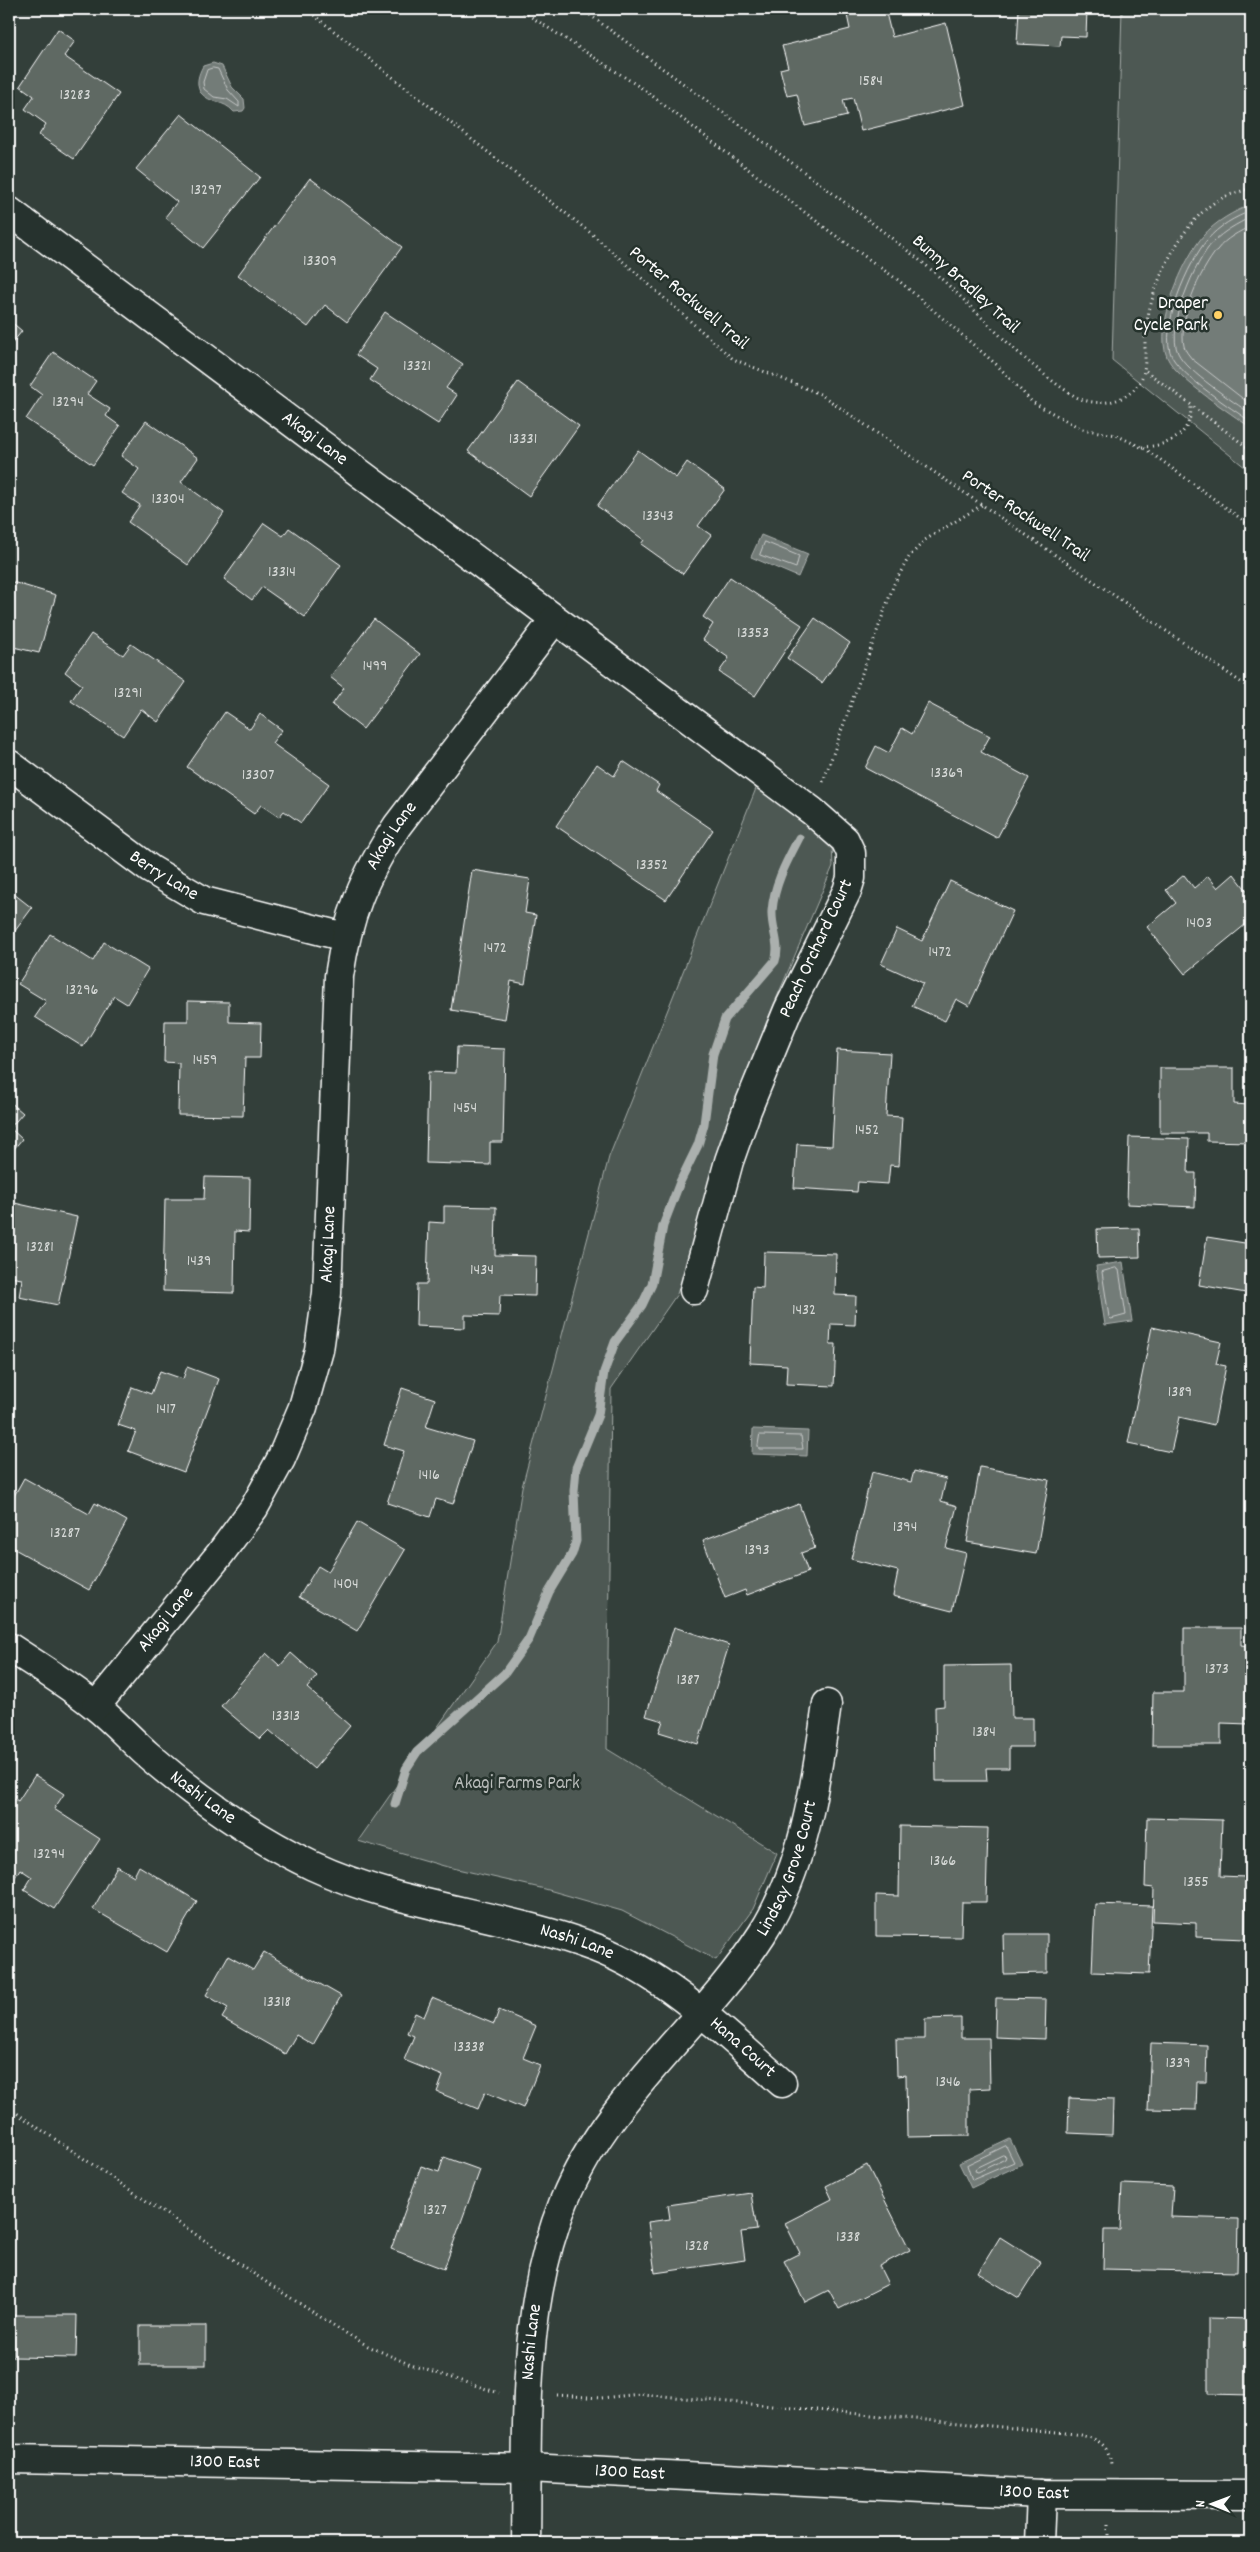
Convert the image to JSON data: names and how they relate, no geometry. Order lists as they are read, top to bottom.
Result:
{
  "streets": {
    "street": [
      "Akagi Lane",
      "Berry Lane",
      "Peach Orchard Court",
      "Nashi Lane",
      "Lindsay Grove Court",
      "Hana Court",
      "1300 East"
    ],
    "path": ["Bunny Bradley Trail", "Porter Rockwell Trail"]
  },
  "crossings": [
    ["Akagi Lane", "Berry Lane"],
    ["Akagi Lane", "Peach Orchard Court"],
    ["Akagi Lane", "Nashi Lane"],
    ["Nashi Lane", "Lindsay Grove Court"],
    ["Nashi Lane", "Hana Court"],
    ["Nashi Lane", "1300 East"],
    ["Lindsay Grove Court", "Hana Court"]
  ],
  "parks": ["Akagi Farms Park"],
  "places": ["Draper Cycle Park"],
  "house_numbers": [
    "1584",
    "13283",
    "13297",
    "13309",
    "13321",
    "13294",
    "13331",
    "13304",
    "13343",
    "13314",
    "13353",
    "1499",
    "13291",
    "13369",
    "13307",
    "13352",
    "1403",
    "1472",
    "1472",
    "13296",
    "1459",
    "1454",
    "1452",
    "13281",
    "1439",
    "1434",
    "1432",
    "1389",
    "1417",
    "1416",
    "1394",
    "13287",
    "1393",
    "1404",
    "1373",
    "1387",
    "13313",
    "1384",
    "13294",
    "1366",
    "1355",
    "13318",
    "13338",
    "1339",
    "1346",
    "1327",
    "1338",
    "1328"
  ],
  "north": "left"
}
